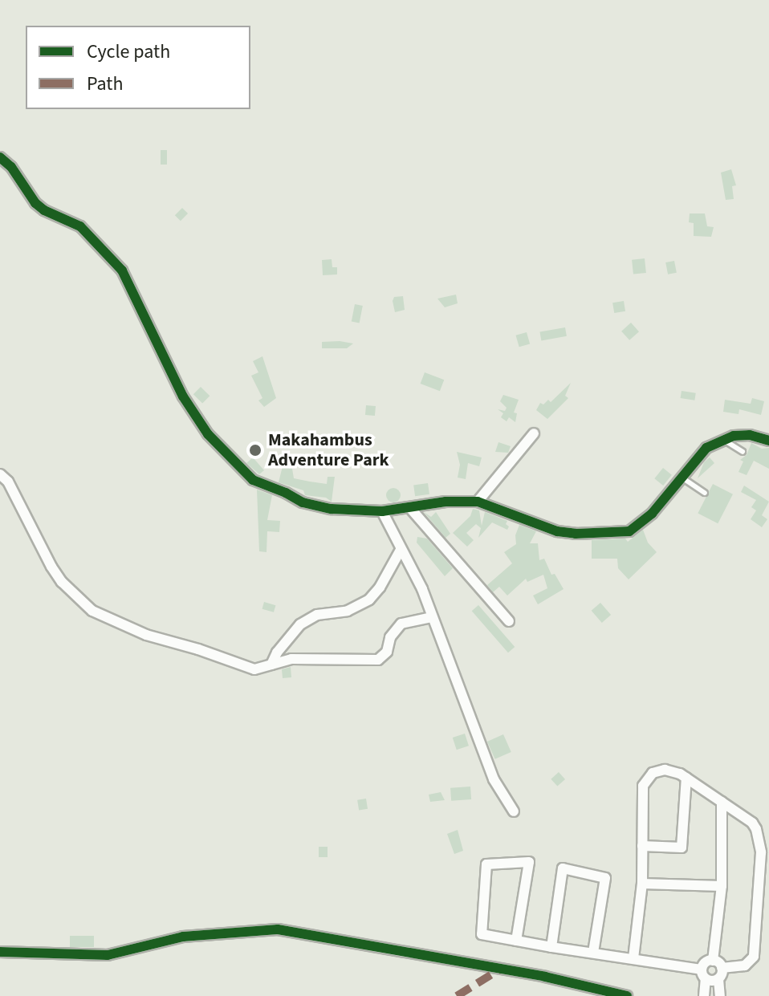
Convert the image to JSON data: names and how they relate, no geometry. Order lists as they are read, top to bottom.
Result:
{
  "places": ["Makahambus Adventure Park"],
  "legend": ["Cycle path", "Path"]
}
